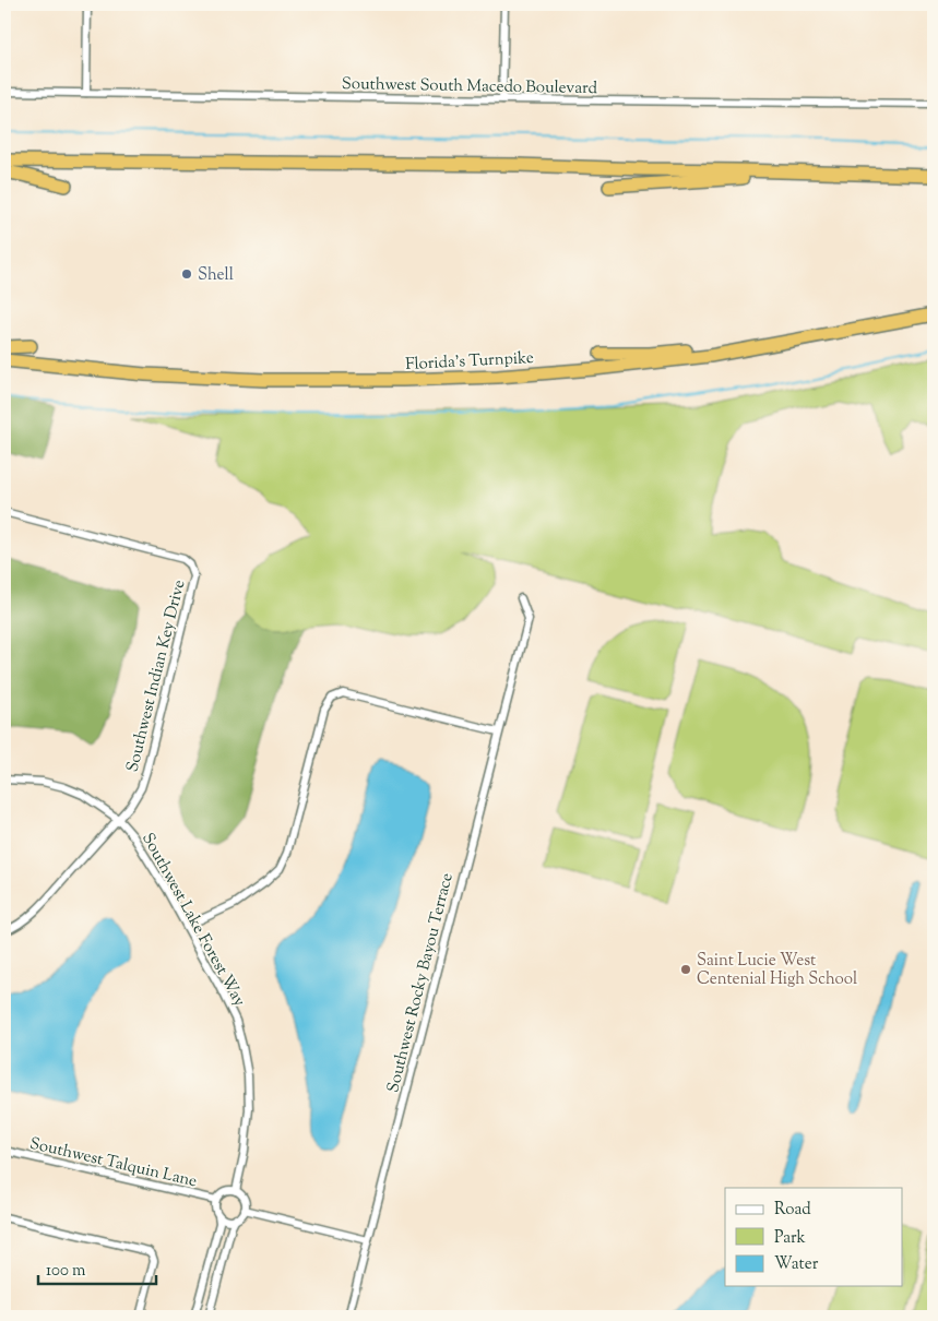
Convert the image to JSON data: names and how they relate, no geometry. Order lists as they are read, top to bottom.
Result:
{
  "streets": {
    "highway": ["Florida's Turnpike"],
    "street": [
      "Southwest South Macedo Boulevard",
      "Southwest Indian Key Drive",
      "Southwest Lake Forest Way",
      "Southwest Rocky Bayou Terrace",
      "Southwest Talquin Lane"
    ]
  },
  "crossings": [
    ["Southwest Indian Key Drive", "Southwest Lake Forest Way"],
    ["Southwest Lake Forest Way", "Southwest Talquin Lane"]
  ],
  "places": ["Shell", "Saint Lucie West Centenial High School"],
  "legend": ["Road", "Park", "Water"],
  "scale_bar": "100 m"
}
